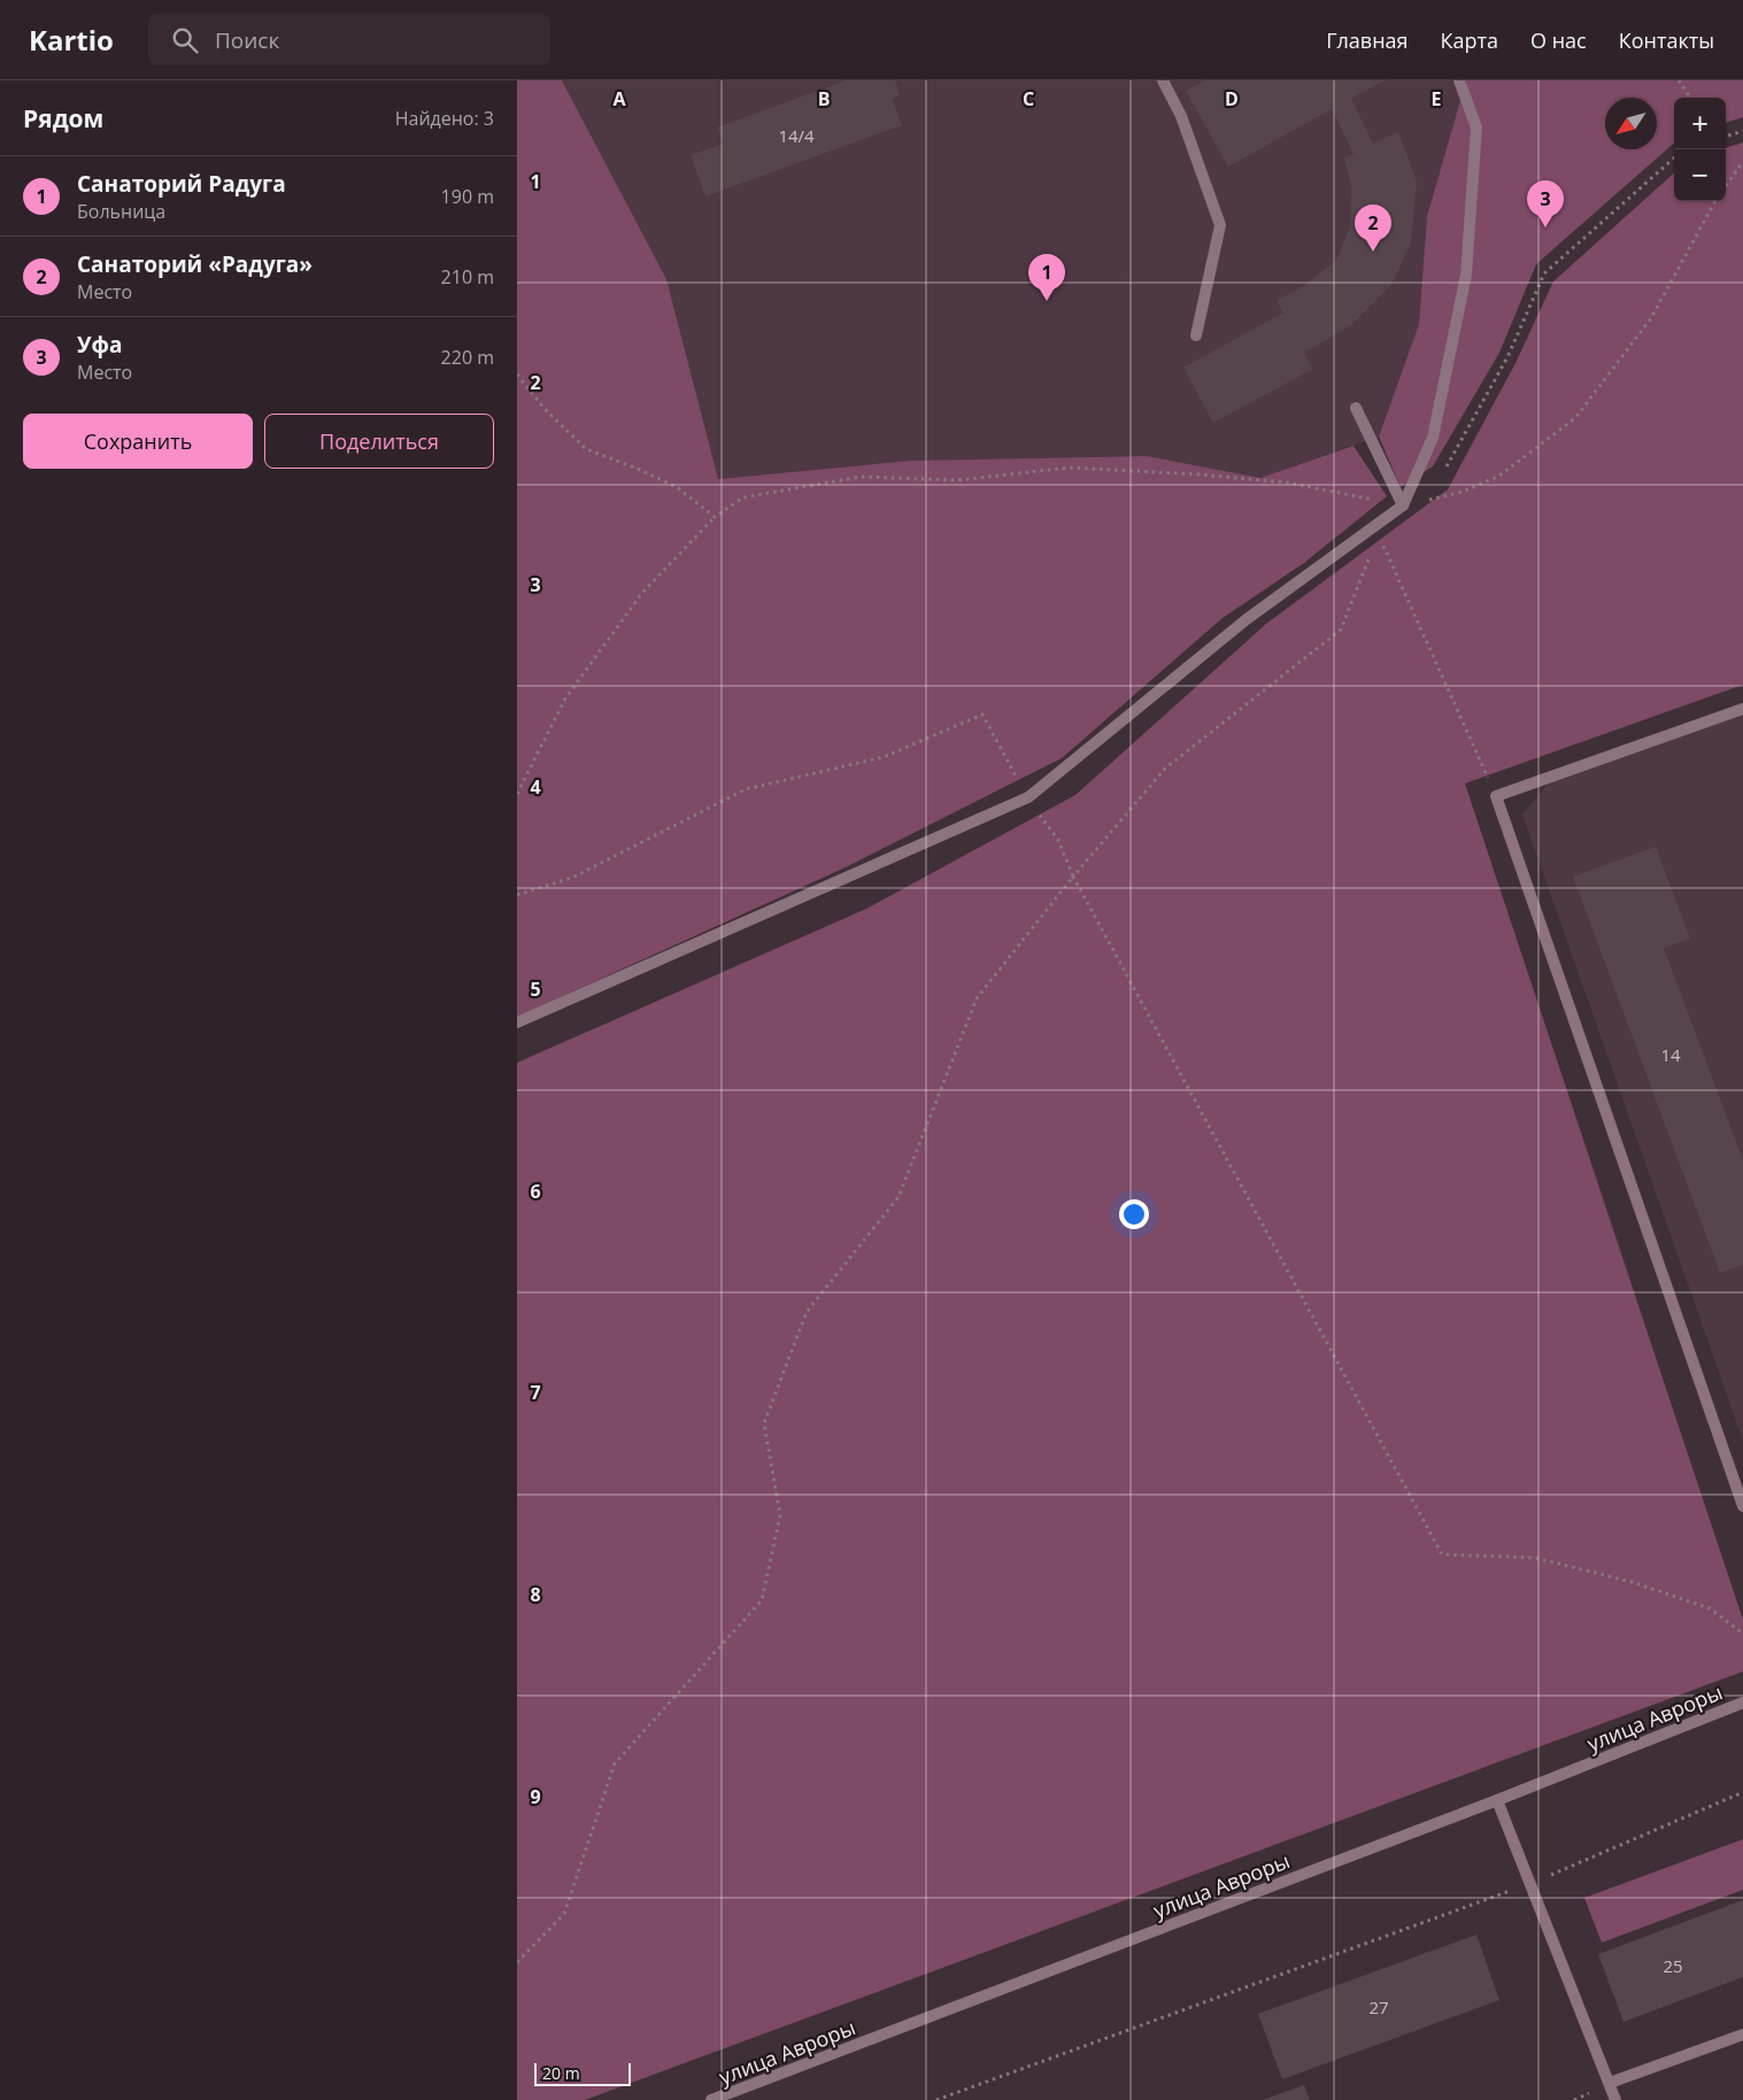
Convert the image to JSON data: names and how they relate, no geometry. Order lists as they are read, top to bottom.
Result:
{
  "streets": {
    "street": ["улица Авроры"]
  },
  "house_numbers": [
    "14/4",
    "14",
    "25",
    "27"
  ],
  "scale_bar": "20 m",
  "north": "bottom left",
  "page": {
    "header": "Kartio",
    "search": "Поиск",
    "nav": [
      "Главная",
      "Карта",
      "О нас",
      "Контакты"
    ],
    "heading": ["Рядом", "Найдено: 3"],
    "map_buttons": ["+", "−"],
    "list": [
      {
        "mark": "1",
        "name": "Санаторий Радуга",
        "note": "Больница",
        "value": "190 m"
      },
      {
        "mark": "2",
        "name": "Санаторий «Радуга»",
        "note": "Место",
        "value": "210 m"
      },
      {
        "mark": "3",
        "name": "Уфа",
        "note": "Место",
        "value": "220 m"
      }
    ],
    "pins": ["3", "2", "1"],
    "buttons": ["Сохранить", "Поделиться"],
    "scale": "20 m"
  },
  "grid": {
    "columns": [
      "A",
      "B",
      "C",
      "D",
      "E"
    ],
    "rows": [
      "1",
      "2",
      "3",
      "4",
      "5",
      "6",
      "7",
      "8",
      "9"
    ]
  }
}
